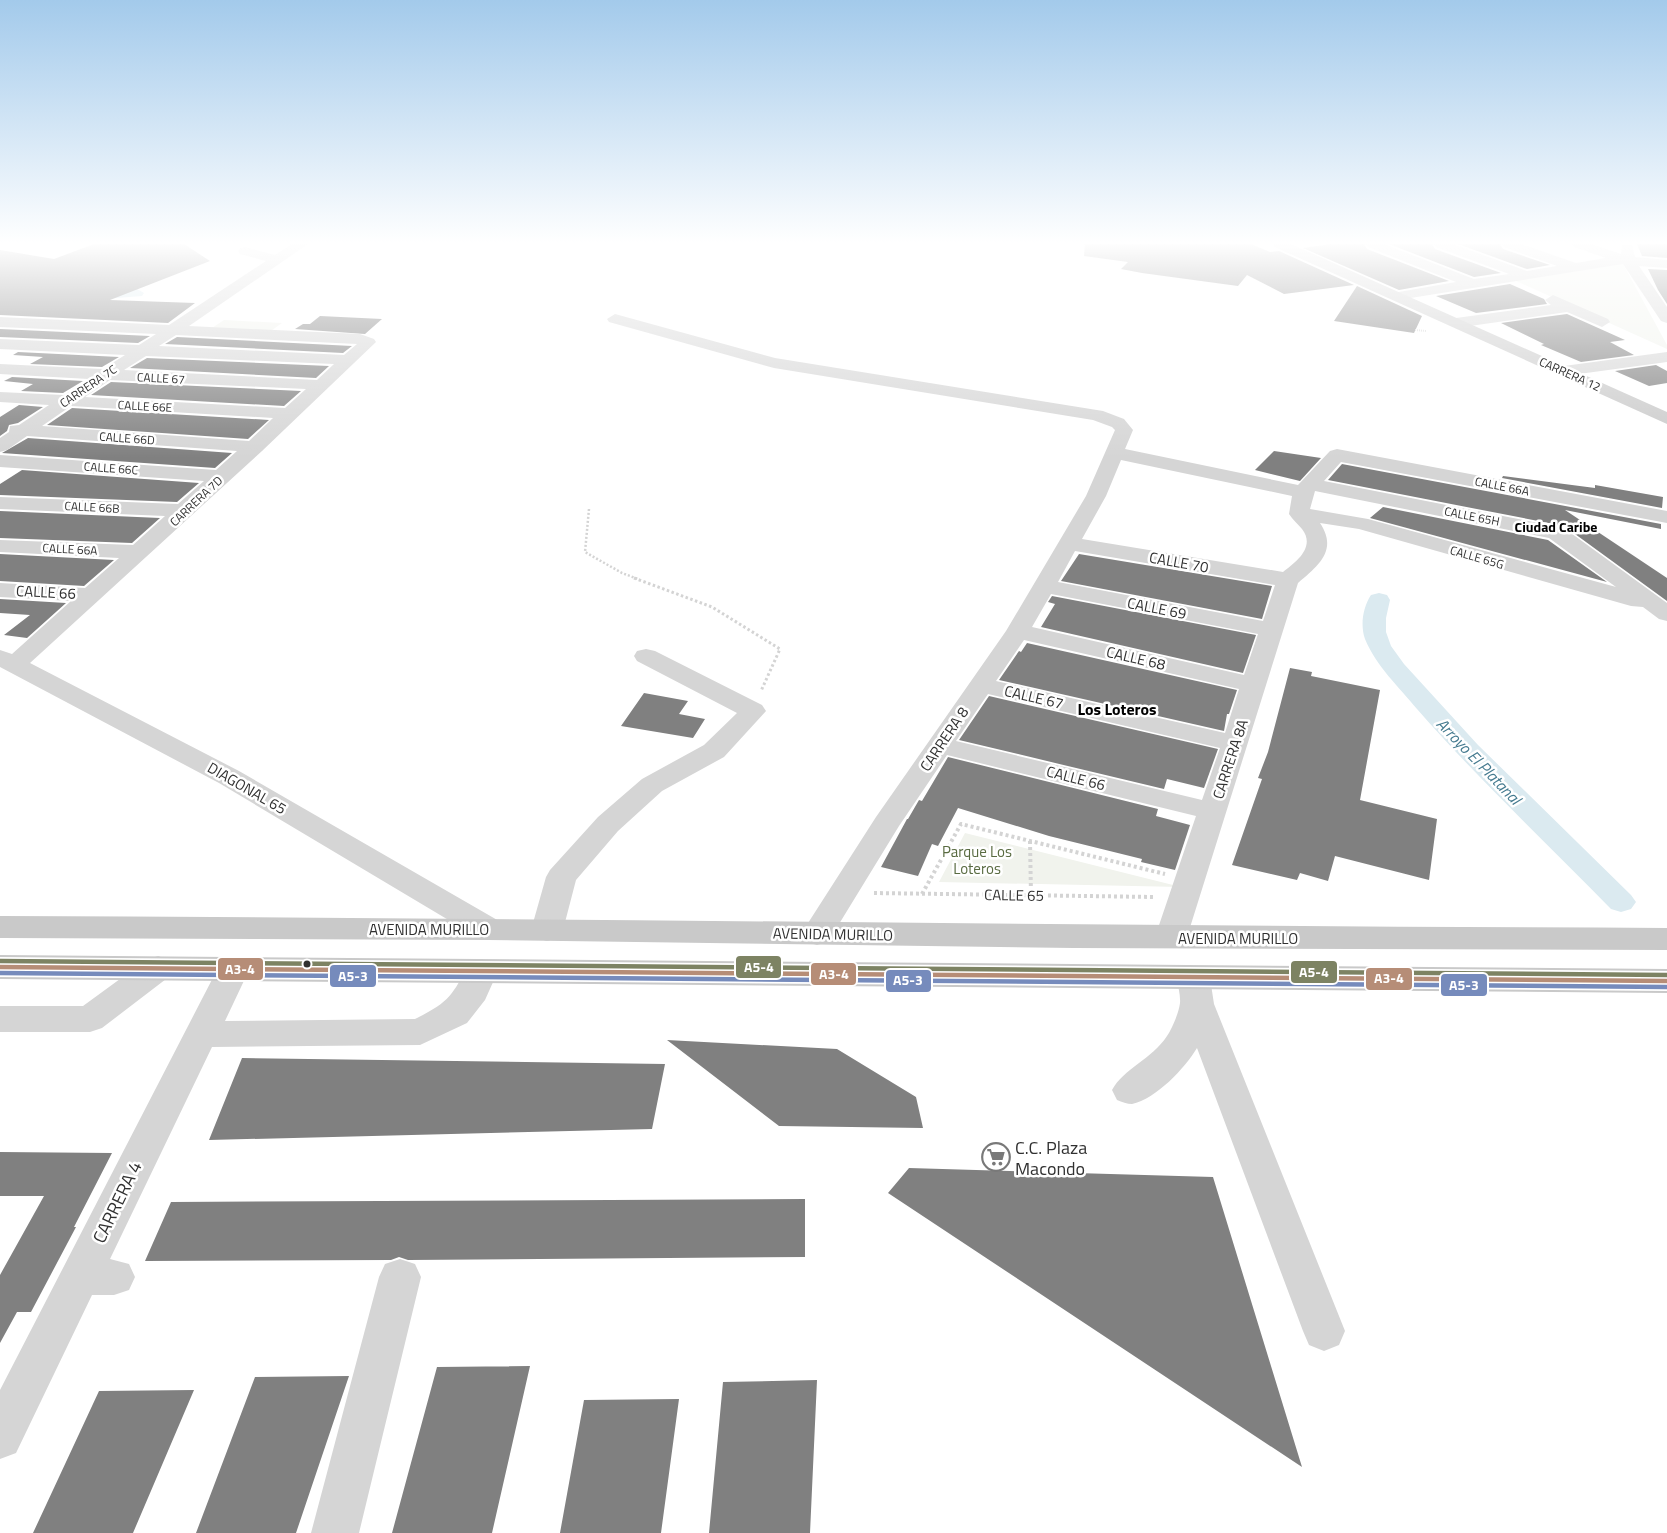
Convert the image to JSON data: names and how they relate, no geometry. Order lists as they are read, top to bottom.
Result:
{
  "streets": {
    "main road": ["CARRERA 12", "AVENIDA MURILLO"],
    "street": [
      "CALLE 67",
      "CARRERA 7C",
      "CALLE 66E",
      "CALLE 66D",
      "CALLE 66C",
      "CALLE 66A",
      "CARRERA 7D",
      "CALLE 66B",
      "CALLE 65H",
      "CALLE 65G",
      "CALLE 70",
      "CALLE 66",
      "CALLE 69",
      "CALLE 68",
      "CARRERA 8",
      "CARRERA 8A",
      "DIAGONAL 65",
      "CARRERA 4"
    ],
    "path": ["CALLE 65"]
  },
  "crossings": [
    ["CALLE 67", "CARRERA 7C"],
    ["CALLE 67", "CARRERA 7D"],
    ["CALLE 67", "CARRERA 8"],
    ["CALLE 67", "CARRERA 8A"],
    ["CARRERA 7C", "CALLE 66E"],
    ["CARRERA 7C", "CALLE 66D"],
    ["CARRERA 7C", "CARRERA 7D"],
    ["CALLE 66E", "CARRERA 7D"],
    ["CALLE 66D", "CARRERA 7D"],
    ["CALLE 66C", "CARRERA 7D"],
    ["CALLE 66A", "CARRERA 7D"],
    ["CALLE 66A", "CALLE 65H"],
    ["CARRERA 7D", "CALLE 66B"],
    ["CARRERA 7D", "CALLE 66"],
    ["CARRERA 7D", "DIAGONAL 65"],
    ["CALLE 65H", "CALLE 65G"],
    ["CALLE 65H", "CARRERA 8"],
    ["CALLE 70", "CARRERA 8"],
    ["CALLE 70", "CARRERA 8A"],
    ["CALLE 66", "CARRERA 8"],
    ["CALLE 66", "CARRERA 8A"],
    ["CALLE 69", "CARRERA 8"],
    ["CALLE 69", "CARRERA 8A"],
    ["CALLE 68", "CARRERA 8"],
    ["CALLE 68", "CARRERA 8A"],
    ["CARRERA 8", "CALLE 65"],
    ["CARRERA 8", "AVENIDA MURILLO"],
    ["CARRERA 8A", "CALLE 65"],
    ["CARRERA 8A", "AVENIDA MURILLO"],
    ["DIAGONAL 65", "AVENIDA MURILLO"]
  ],
  "districts": ["Ciudad Caribe", "Los Loteros"],
  "water": ["Arroyo El Platanal"],
  "parks": ["Parque Los Loteros"],
  "places": {
    "supermarket": ["C.C. Plaza Macondo"]
  },
  "lines": ["transit line A5-4", "transit line A3-4", "transit line A5-3"]
}
